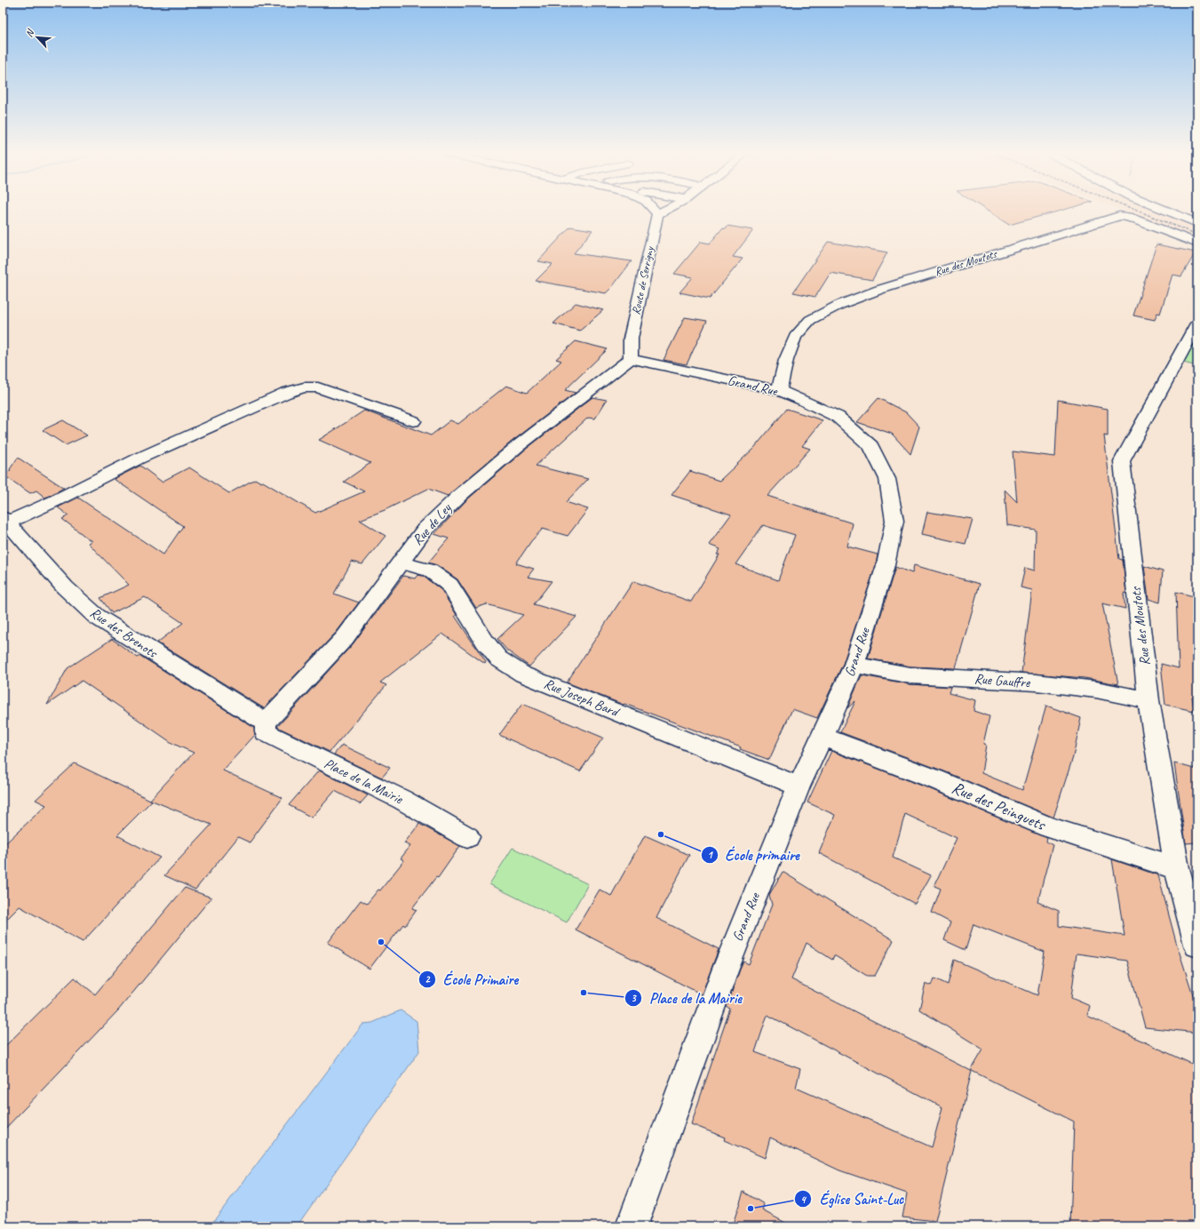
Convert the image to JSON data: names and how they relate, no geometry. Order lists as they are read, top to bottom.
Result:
{
  "streets": {
    "street": [
      "Rue des Moutots",
      "Route de Serrigny",
      "Grand Rue",
      "Rue de Ley",
      "Rue des Brenots",
      "Rue Gauffre",
      "Rue Joseph Bard",
      "Place de la Mairie",
      "Rue des Peinguets"
    ]
  },
  "crossings": [
    ["Rue des Moutots", "Grand Rue"],
    ["Rue des Moutots", "Rue Gauffre"],
    ["Rue des Moutots", "Rue des Peinguets"],
    ["Route de Serrigny", "Grand Rue"],
    ["Route de Serrigny", "Rue de Ley"],
    ["Grand Rue", "Rue de Ley"],
    ["Grand Rue", "Rue Gauffre"],
    ["Grand Rue", "Rue Joseph Bard"],
    ["Grand Rue", "Rue des Peinguets"],
    ["Rue de Ley", "Rue des Brenots"],
    ["Rue de Ley", "Rue Joseph Bard"],
    ["Rue de Ley", "Place de la Mairie"],
    ["Rue des Brenots", "Place de la Mairie"]
  ],
  "places": [
    "École primaire",
    "École Primaire",
    "Place de la Mairie",
    "Église Saint-Luc"
  ],
  "north": "top left"
}
